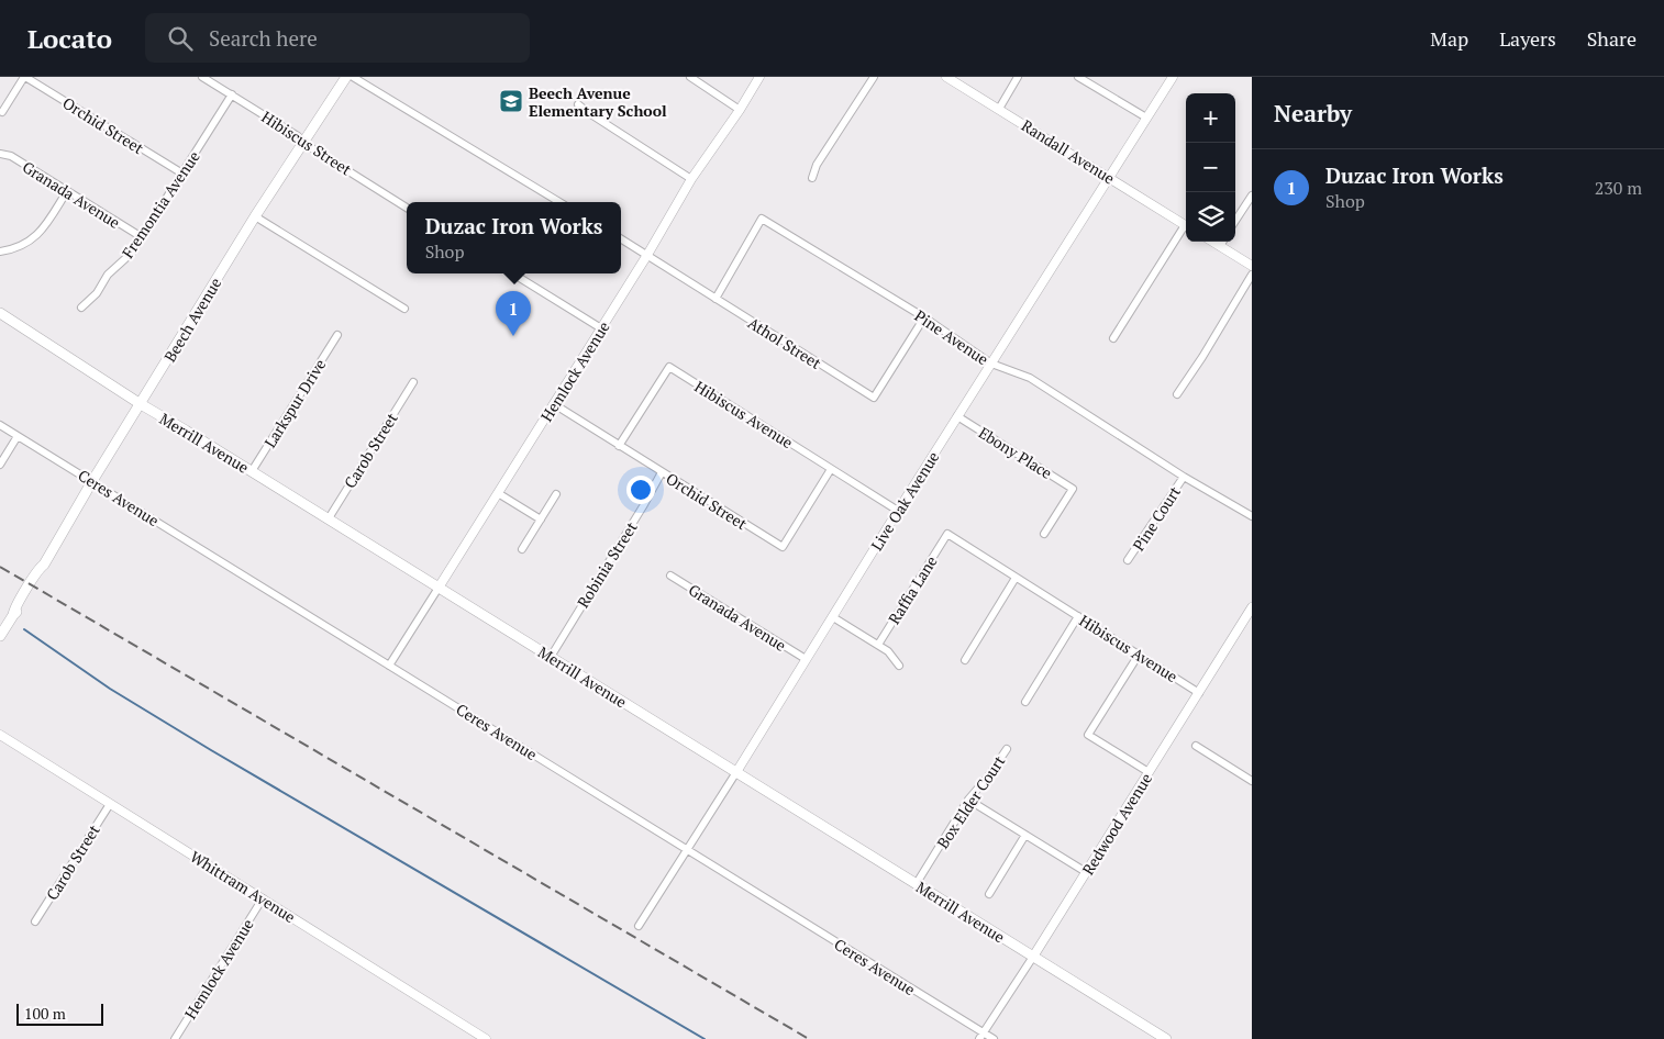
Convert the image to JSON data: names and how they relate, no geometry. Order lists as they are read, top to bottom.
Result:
{
  "streets": {
    "main road": ["Beech Avenue", "Merrill Avenue"],
    "street": [
      "Orchid Street",
      "Hibiscus Street",
      "Randall Avenue",
      "Granada Avenue",
      "Fremontia Avenue",
      "Pine Avenue",
      "Athol Street",
      "Hemlock Avenue",
      "Larkspur Drive",
      "Hibiscus Avenue",
      "Carob Street",
      "Ebony Place",
      "Ceres Avenue",
      "Live Oak Avenue",
      "Pine Court",
      "Robinia Street",
      "Raffia Lane",
      "Box Elder Court",
      "Redwood Avenue",
      "Whittram Avenue"
    ]
  },
  "crossings": [
    ["Orchid Street", "Fremontia Avenue"],
    ["Orchid Street", "Hemlock Avenue"],
    ["Orchid Street", "Hibiscus Avenue"],
    ["Orchid Street", "Robinia Street"],
    ["Hibiscus Street", "Fremontia Avenue"],
    ["Hibiscus Street", "Beech Avenue"],
    ["Randall Avenue", "Live Oak Avenue"],
    ["Granada Avenue", "Fremontia Avenue"],
    ["Granada Avenue", "Live Oak Avenue"],
    ["Beech Avenue", "Merrill Avenue"],
    ["Beech Avenue", "Ceres Avenue"],
    ["Pine Avenue", "Athol Street"],
    ["Pine Avenue", "Live Oak Avenue"],
    ["Pine Avenue", "Pine Court"],
    ["Athol Street", "Hemlock Avenue"],
    ["Hemlock Avenue", "Merrill Avenue"],
    ["Hemlock Avenue", "Ceres Avenue"],
    ["Hemlock Avenue", "Whittram Avenue"],
    ["Larkspur Drive", "Merrill Avenue"],
    ["Hibiscus Avenue", "Live Oak Avenue"],
    ["Hibiscus Avenue", "Raffia Lane"],
    ["Hibiscus Avenue", "Redwood Avenue"],
    ["Merrill Avenue", "Carob Street"],
    ["Merrill Avenue", "Live Oak Avenue"],
    ["Merrill Avenue", "Robinia Street"],
    ["Merrill Avenue", "Box Elder Court"],
    ["Merrill Avenue", "Redwood Avenue"],
    ["Carob Street", "Whittram Avenue"],
    ["Ebony Place", "Live Oak Avenue"],
    ["Ceres Avenue", "Live Oak Avenue"],
    ["Ceres Avenue", "Redwood Avenue"]
  ],
  "places": {
    "school or university": ["Beech Avenue Elementary School"]
  },
  "scale_bar": "100 m",
  "page": {
    "header": "Locato",
    "search": "Search here",
    "nav": ["Map", "Layers", "Share"],
    "heading": "Nearby",
    "map_buttons": ["+", "−"],
    "list": [
      {
        "mark": "1",
        "name": "Duzac Iron Works",
        "note": "Shop",
        "value": "230 m"
      }
    ],
    "popup": ["Duzac Iron Works", "Shop"],
    "pins": "1",
    "scale": "100 m"
  }
}
